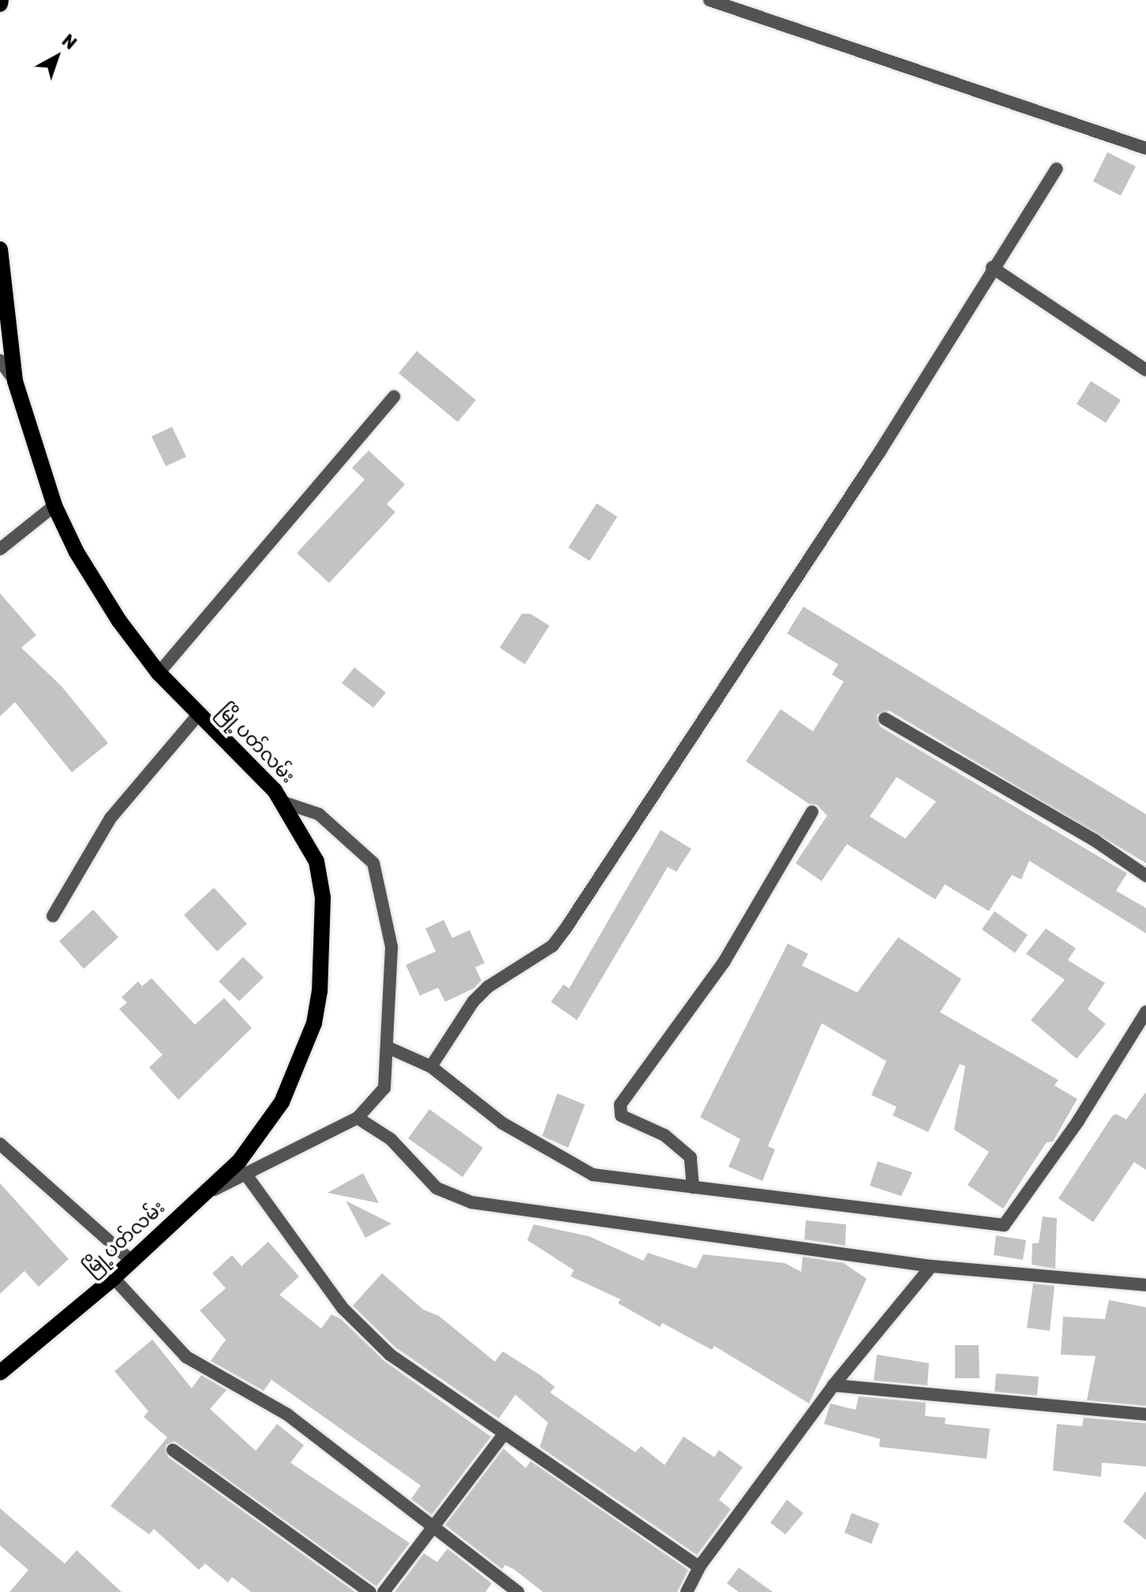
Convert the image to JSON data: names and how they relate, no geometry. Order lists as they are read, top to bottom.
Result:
{
  "streets": {
    "main road": ["မြို့ပတ်လမ်း"]
  },
  "north": "top right"
}
